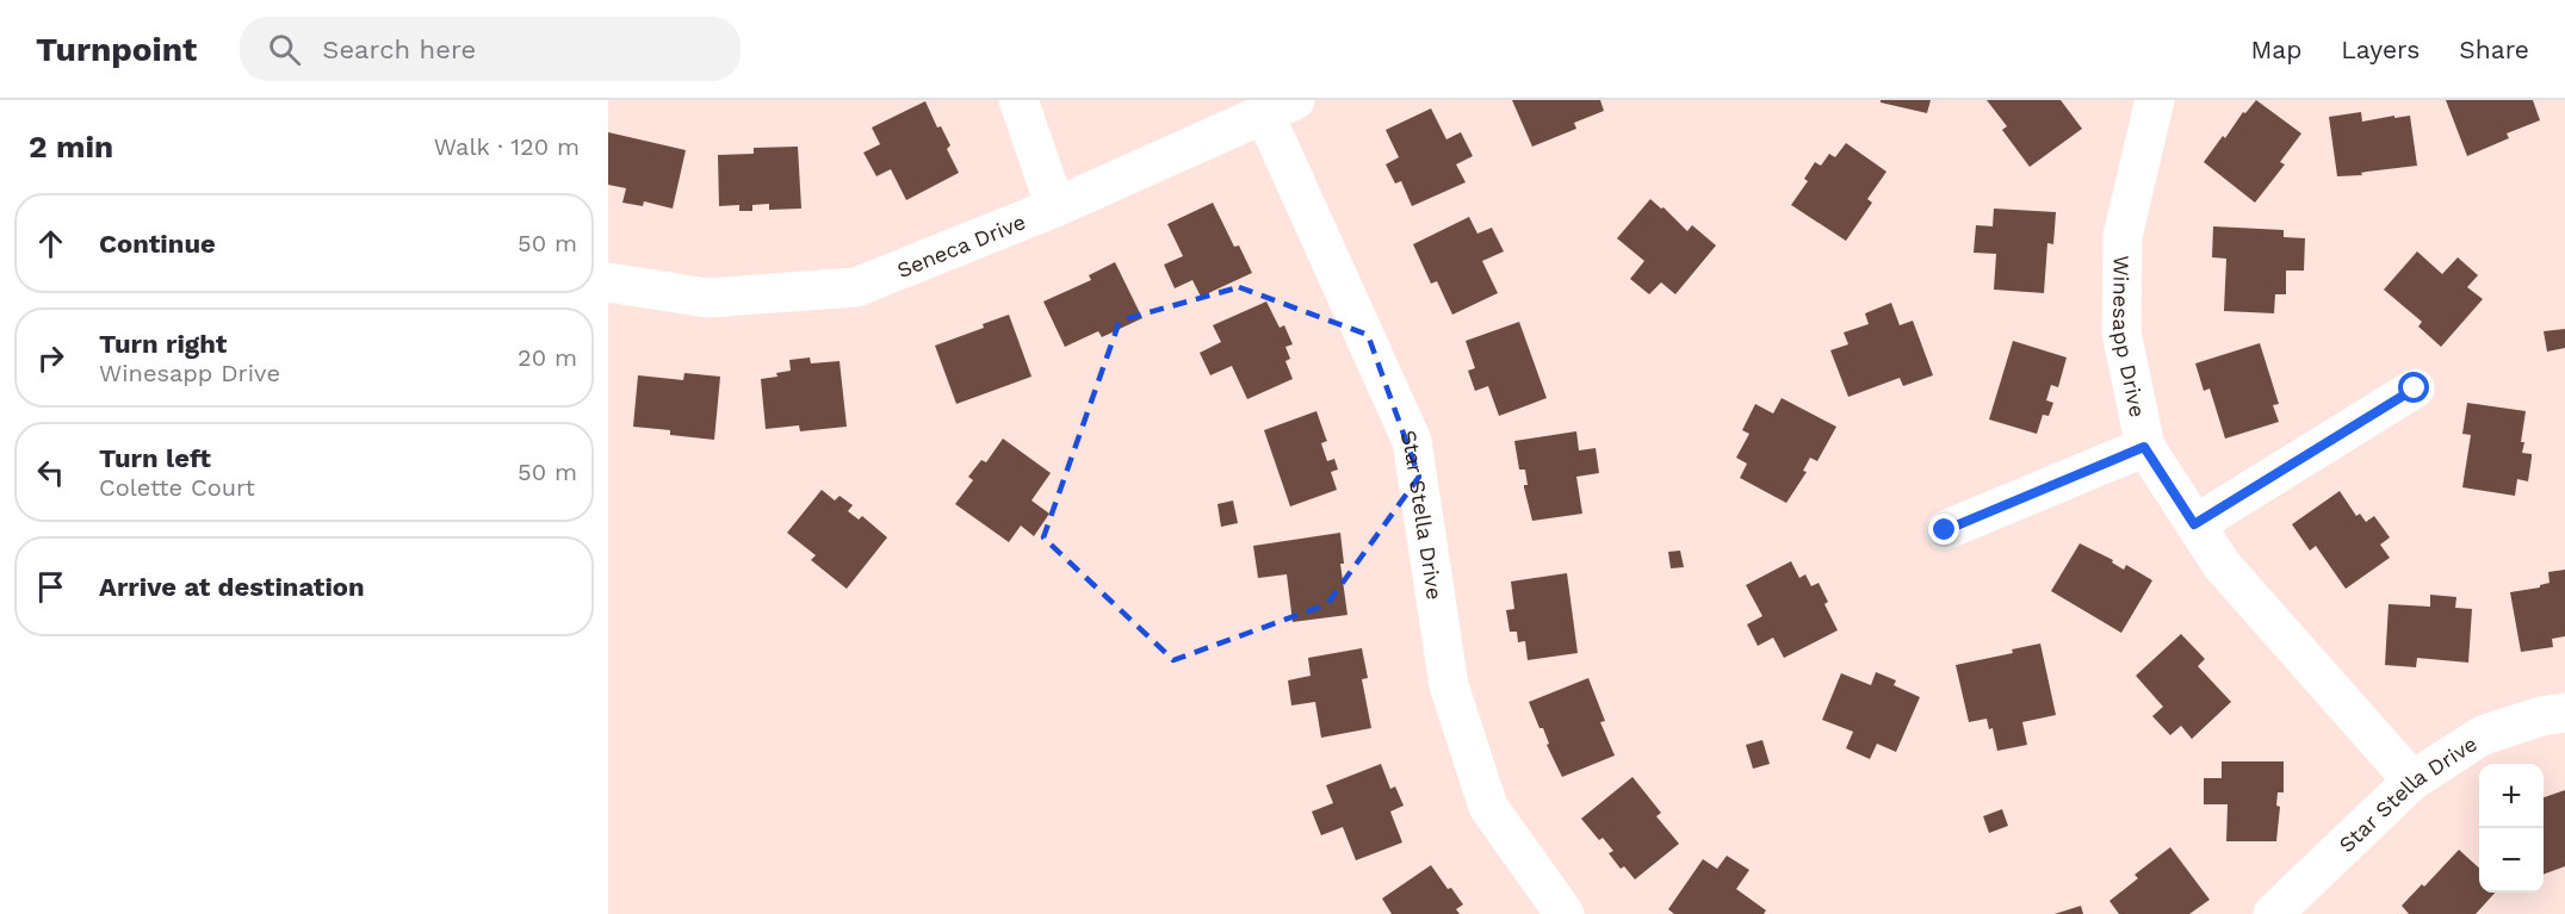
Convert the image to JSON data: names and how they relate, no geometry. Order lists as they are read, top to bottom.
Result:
{
  "streets": {
    "street": ["Seneca Drive", "Winesapp Drive", "Star Stella Drive"]
  },
  "crossings": [
    ["Seneca Drive", "Star Stella Drive"],
    ["Winesapp Drive", "Star Stella Drive"]
  ],
  "page": {
    "header": "Turnpoint",
    "search": "Search here",
    "nav": ["Map", "Layers", "Share"],
    "heading": ["2 min", "Walk · 120 m"],
    "list": [
      ["Continue", "50 m"],
      ["Turn right", "Winesapp Drive", "20 m"],
      ["Turn left", "Colette Court", "50 m"],
      "Arrive at destination"
    ],
    "map_buttons": ["+", "−"]
  }
}
